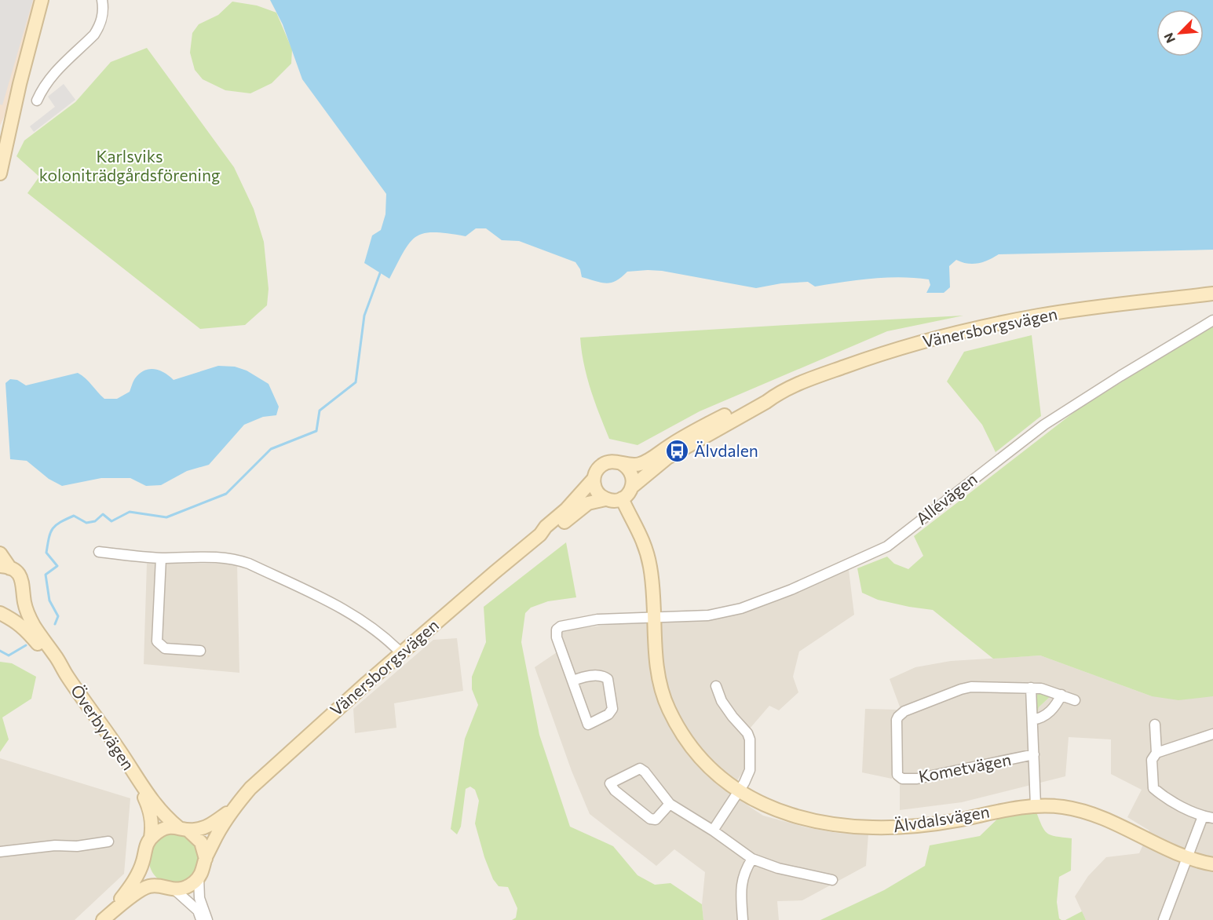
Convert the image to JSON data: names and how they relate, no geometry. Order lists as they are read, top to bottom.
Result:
{
  "streets": {
    "main road": ["Vänersborgsvägen", "Överbyvägen", "Älvdalsvägen"],
    "street": ["Allévägen", "Kometvägen"]
  },
  "crossings": [
    ["Vänersborgsvägen", "Överbyvägen"],
    ["Vänersborgsvägen", "Älvdalsvägen"],
    ["Allévägen", "Älvdalsvägen"],
    ["Kometvägen", "Älvdalsvägen"]
  ],
  "parks": ["Karlsviks koloniträdgårdsförening"],
  "places": {
    "bus stop": ["Älvdalen"]
  },
  "north": "bottom left"
}
